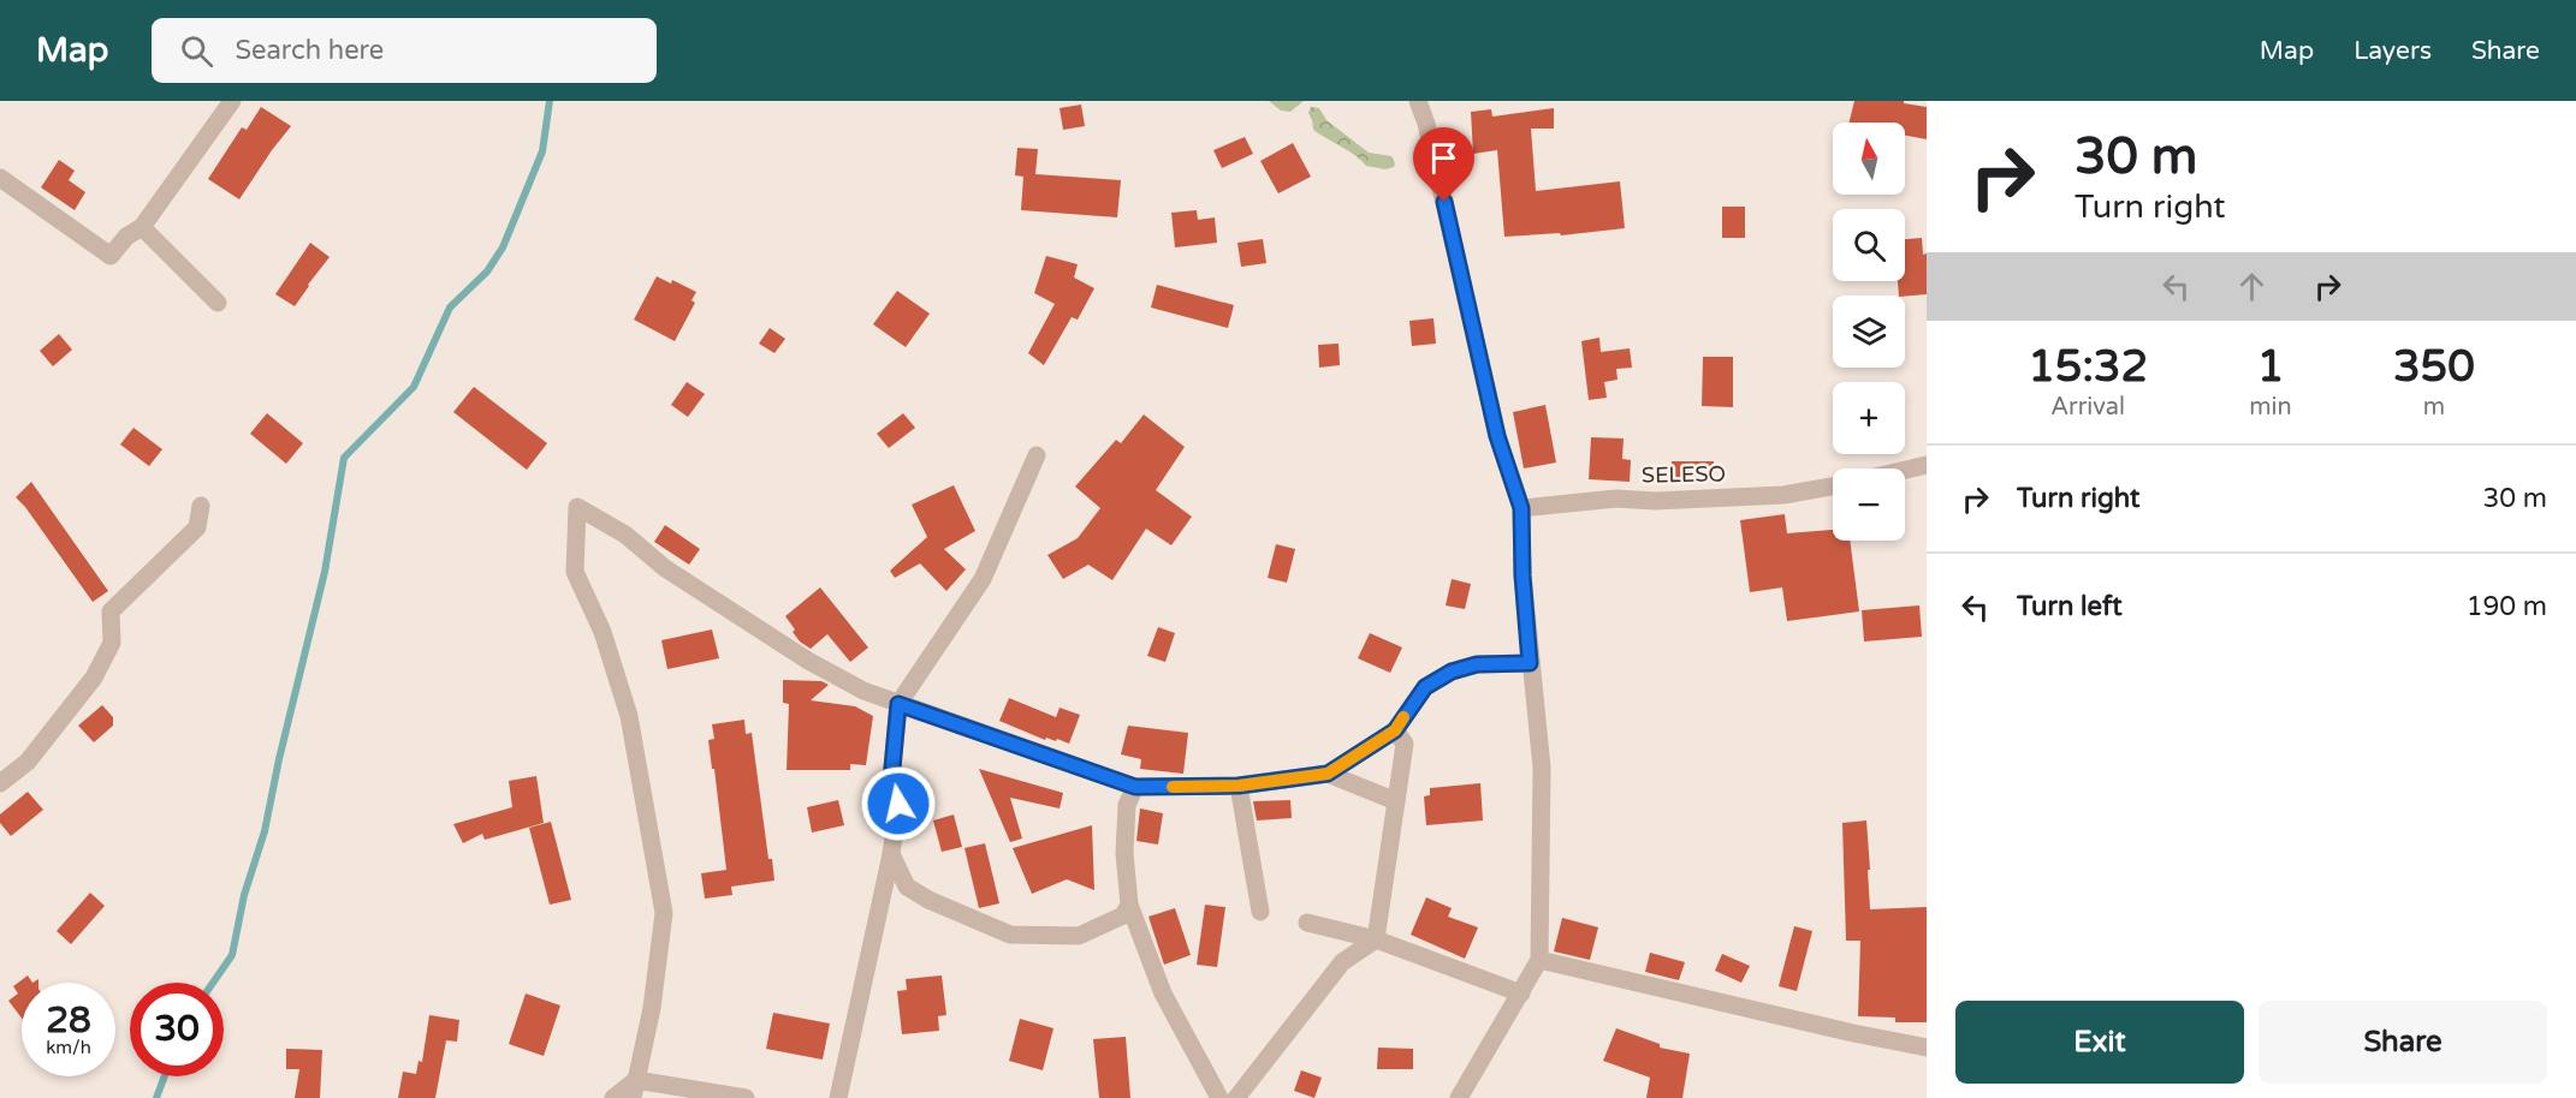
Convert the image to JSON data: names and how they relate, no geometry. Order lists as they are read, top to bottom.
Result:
{
  "streets": {
    "street": ["SELESO"]
  },
  "north": "top",
  "page": {
    "header": "Map",
    "search": "Search here",
    "nav": ["Map", "Layers", "Share"],
    "turn": ["30 m", "Turn right"],
    "map_buttons": ["+", "−"],
    "eta": [
      "15:32",
      "Arrival",
      "1",
      "min",
      "350",
      "m"
    ],
    "list": [
      {
        "name": "Turn right",
        "value": "30 m"
      },
      {
        "name": "Turn left",
        "value": "190 m"
      }
    ],
    "speed": "28 km/h",
    "limit": "30",
    "buttons": ["Exit", "Share"]
  }
}
